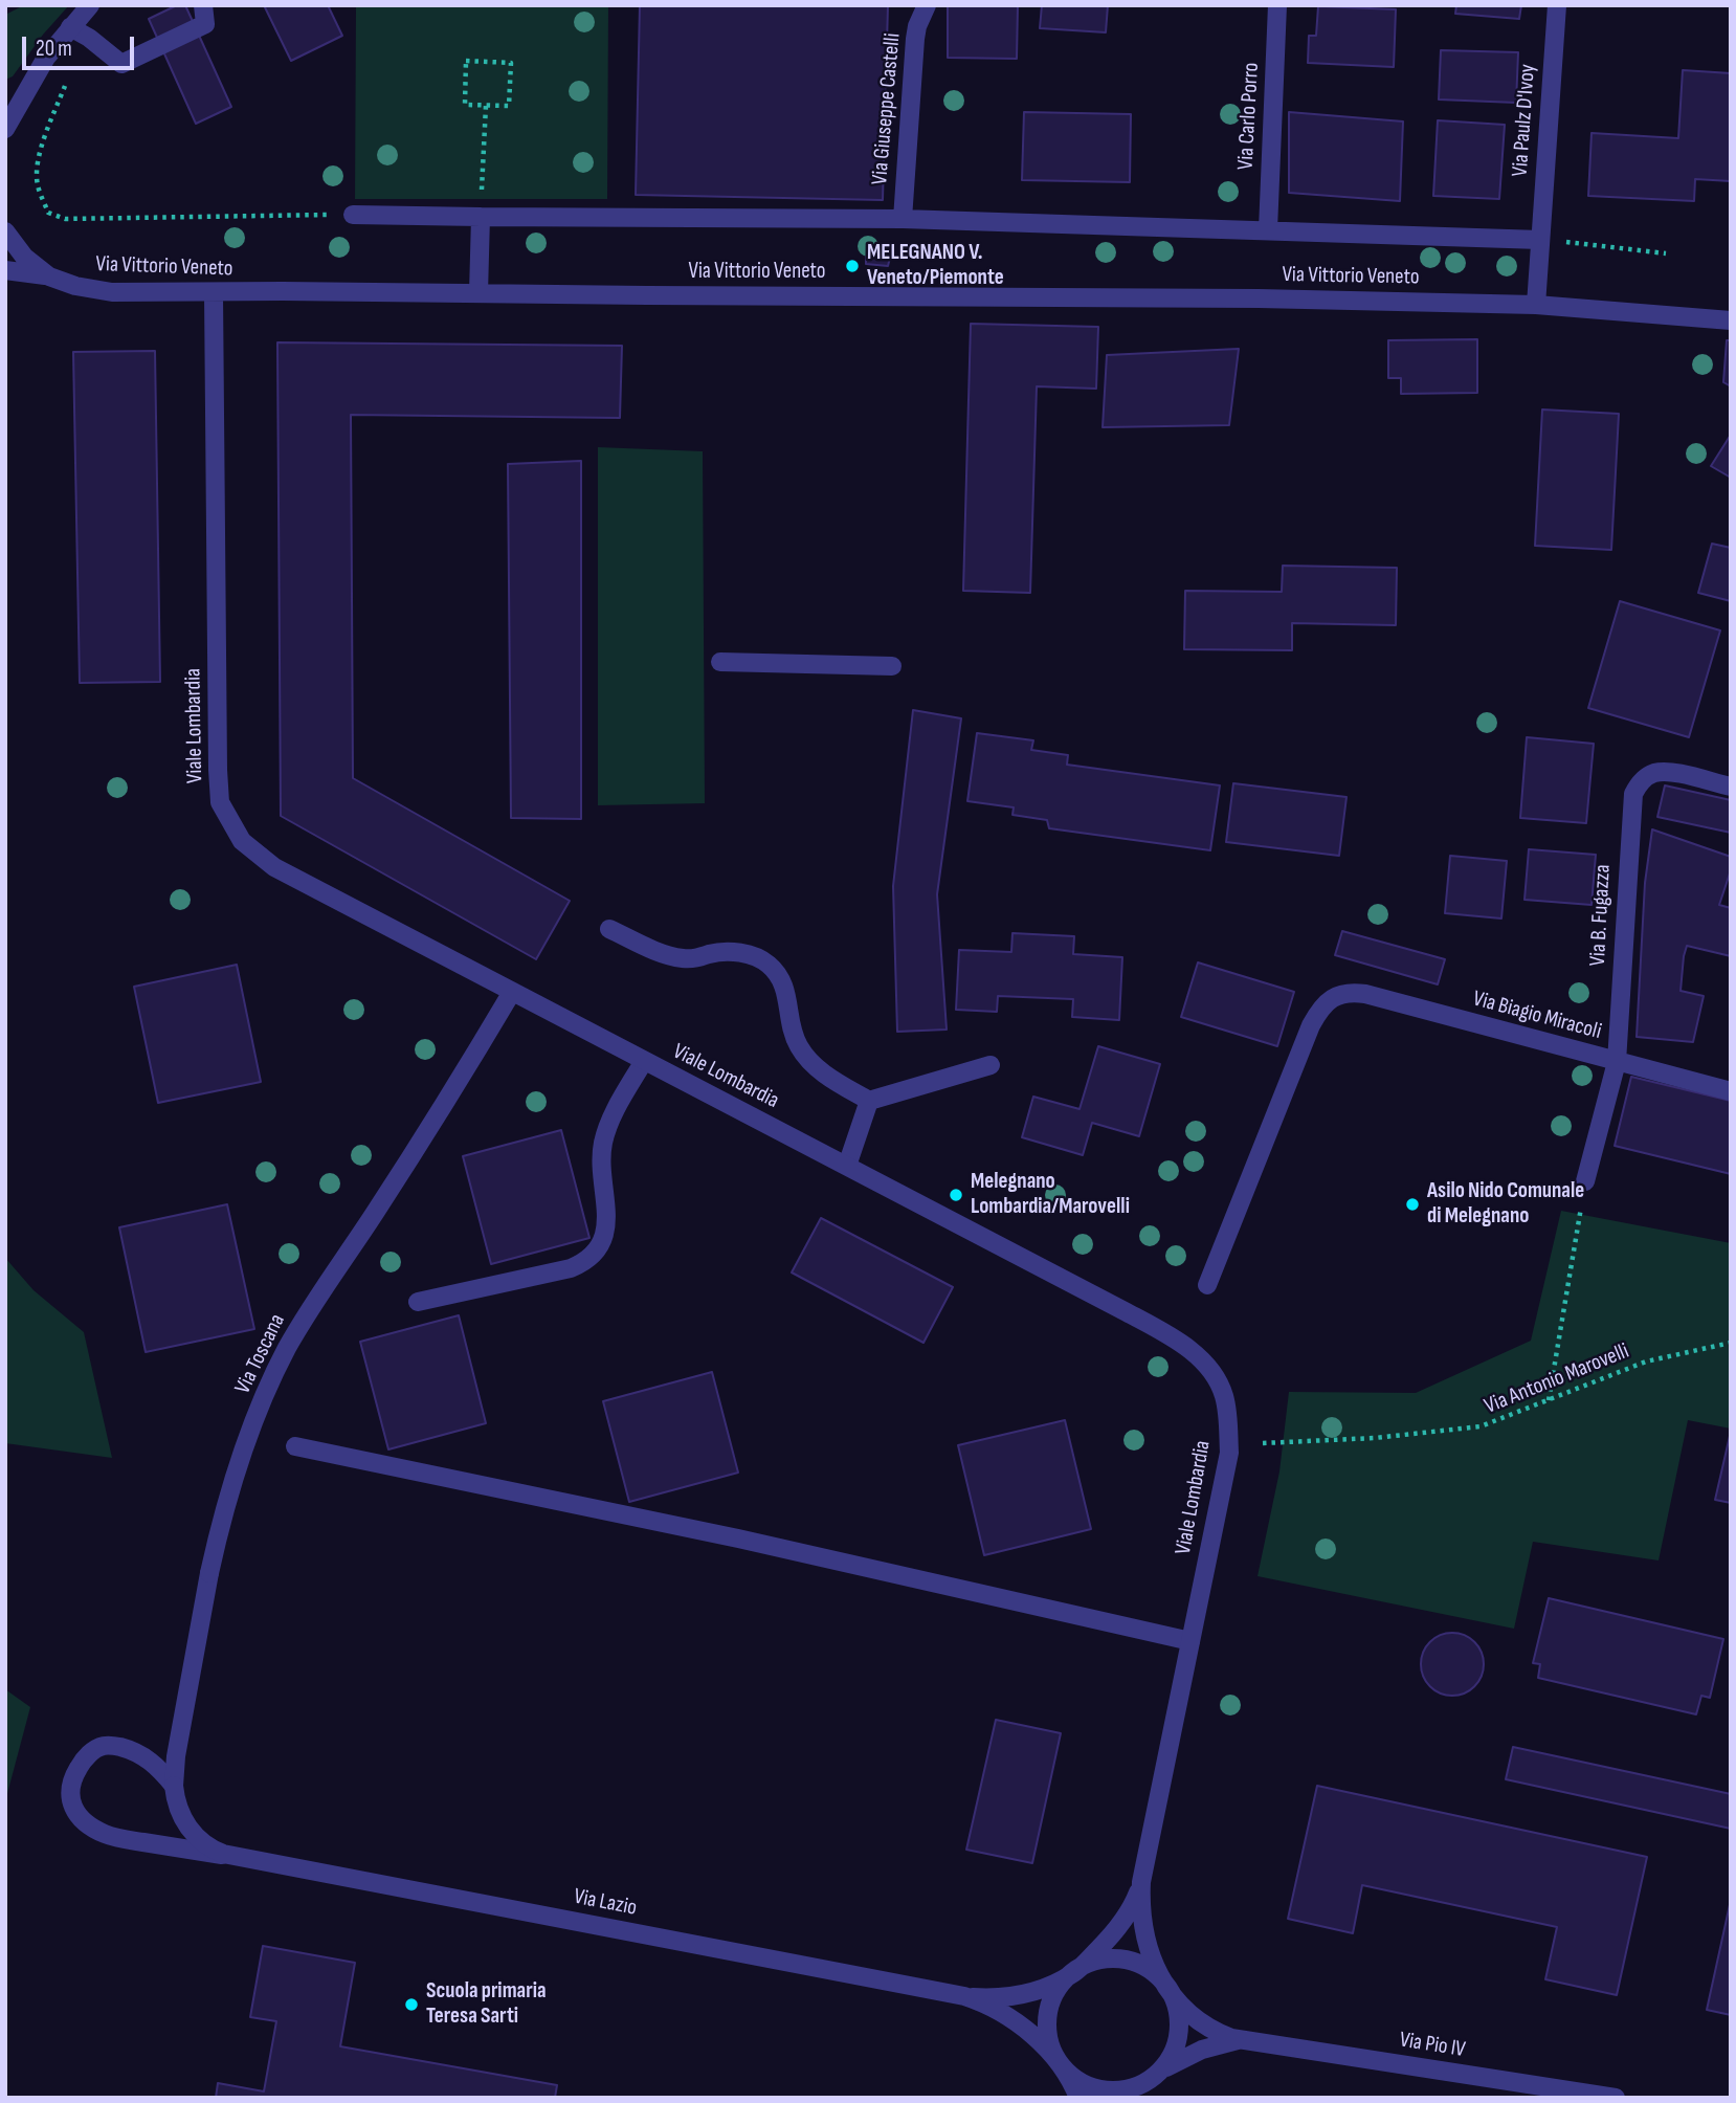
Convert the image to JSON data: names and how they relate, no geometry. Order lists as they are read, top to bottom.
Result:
{
  "streets": {
    "street": [
      "Via Giuseppe Castelli",
      "Via Carlo Porro",
      "Via Paulz D'Ivoy",
      "Via Vittorio Veneto",
      "Viale Lombardia",
      "Via B. Fugazza",
      "Via Biagio Miracoli",
      "Via Toscana",
      "Via Lazio",
      "Via Pio IV"
    ],
    "path": ["Via Antonio Marovelli"]
  },
  "crossings": [
    ["Via Paulz D'Ivoy", "Via Vittorio Veneto"],
    ["Via Vittorio Veneto", "Viale Lombardia"],
    ["Viale Lombardia", "Via Toscana"],
    ["Viale Lombardia", "Via Lazio"],
    ["Viale Lombardia", "Via Pio IV"],
    ["Via B. Fugazza", "Via Biagio Miracoli"],
    ["Via Toscana", "Via Lazio"],
    ["Via Lazio", "Via Pio IV"]
  ],
  "places": [
    "MELEGNANO V. Veneto/Piemonte",
    "Melegnano Lombardia/Marovelli",
    "Asilo Nido Comunale di Melegnano",
    "Scuola primaria Teresa Sarti"
  ],
  "scale_bar": "20 m"
}
